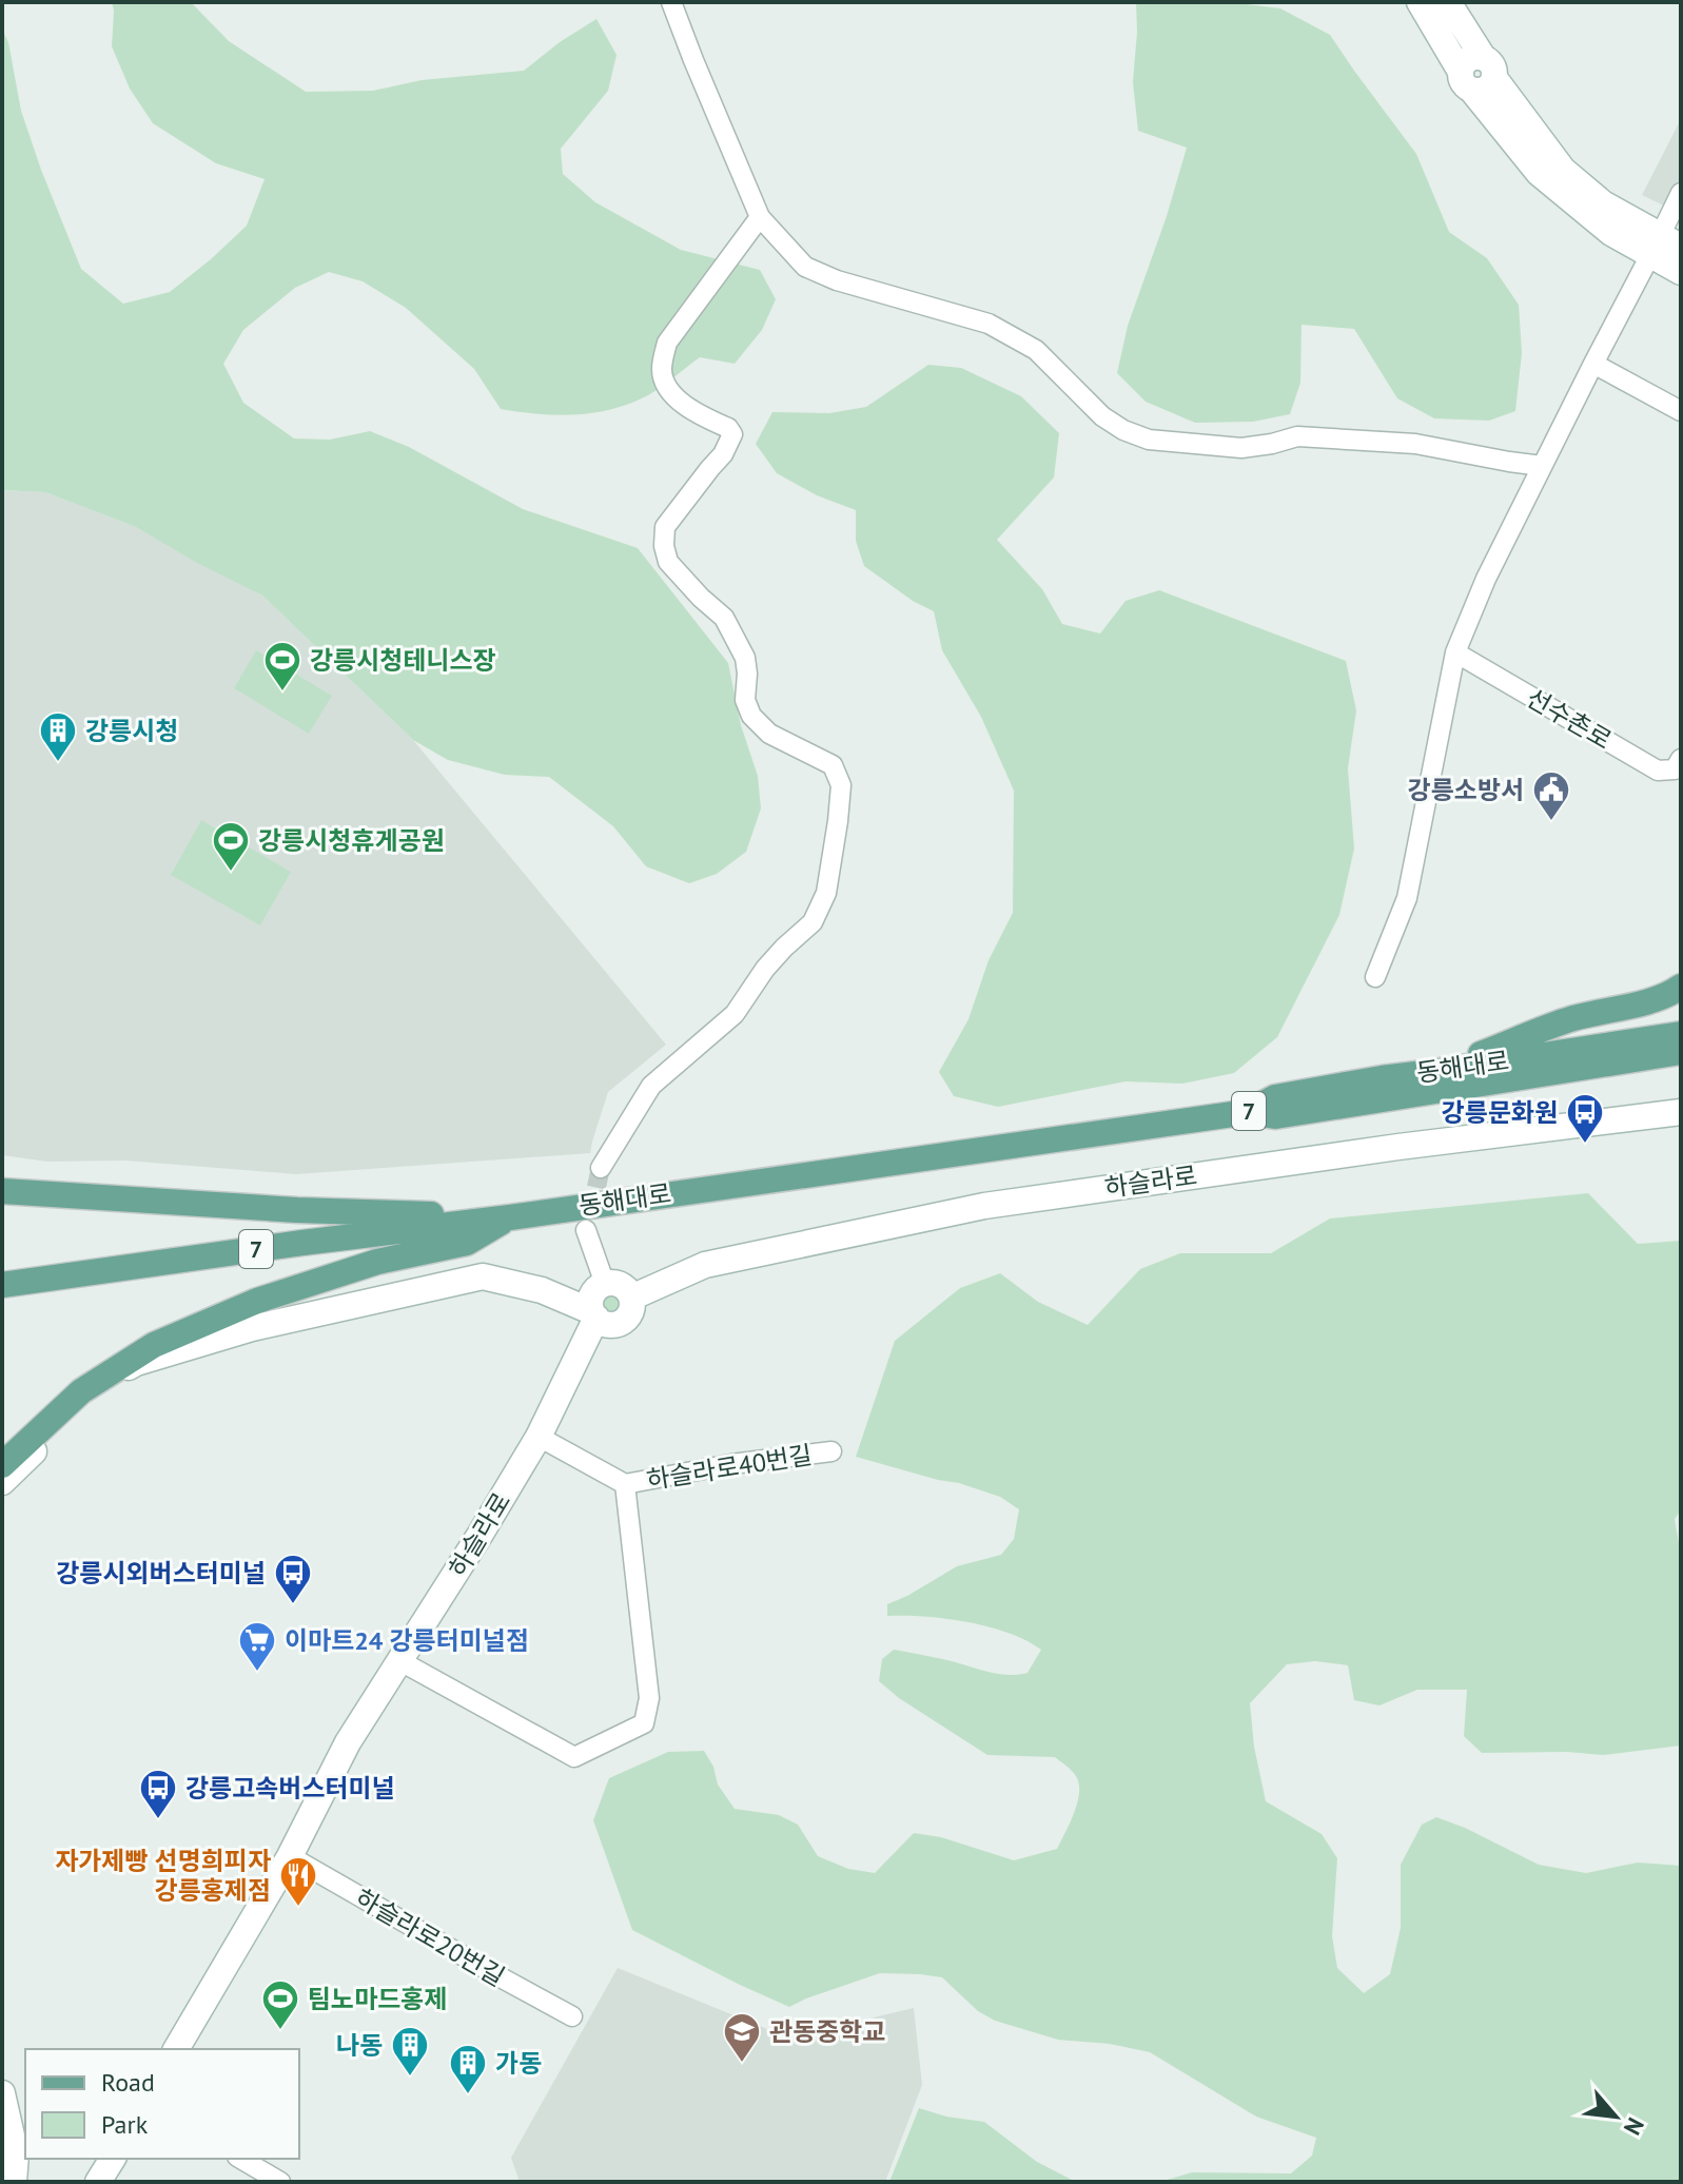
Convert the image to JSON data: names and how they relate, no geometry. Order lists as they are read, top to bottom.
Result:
{
  "streets": {
    "main road": ["동해대로", "7"],
    "street": [
      "선수촌로",
      "하슬라로",
      "하슬라로40번길",
      "하슬라로20번길"
    ]
  },
  "crossings": [
    ["하슬라로", "하슬라로40번길"],
    ["하슬라로", "하슬라로20번길"]
  ],
  "places": {
    "sports": ["강릉시청테니스장", "강릉시청휴게공원", "팀노마드홍제"],
    "building": ["강릉시청", "나동", "가동"],
    "public building": ["강릉소방서"],
    "bus stop": ["강릉문화원", "강릉시외버스터미널", "강릉고속버스터미널"],
    "supermarket": ["이마트24 강릉터미널점"],
    "restaurant": ["자가제빵 선명희피자 강릉홍제점"],
    "school or university": ["관동중학교"]
  },
  "legend": ["Road", "Park"],
  "north": "bottom right"
}
